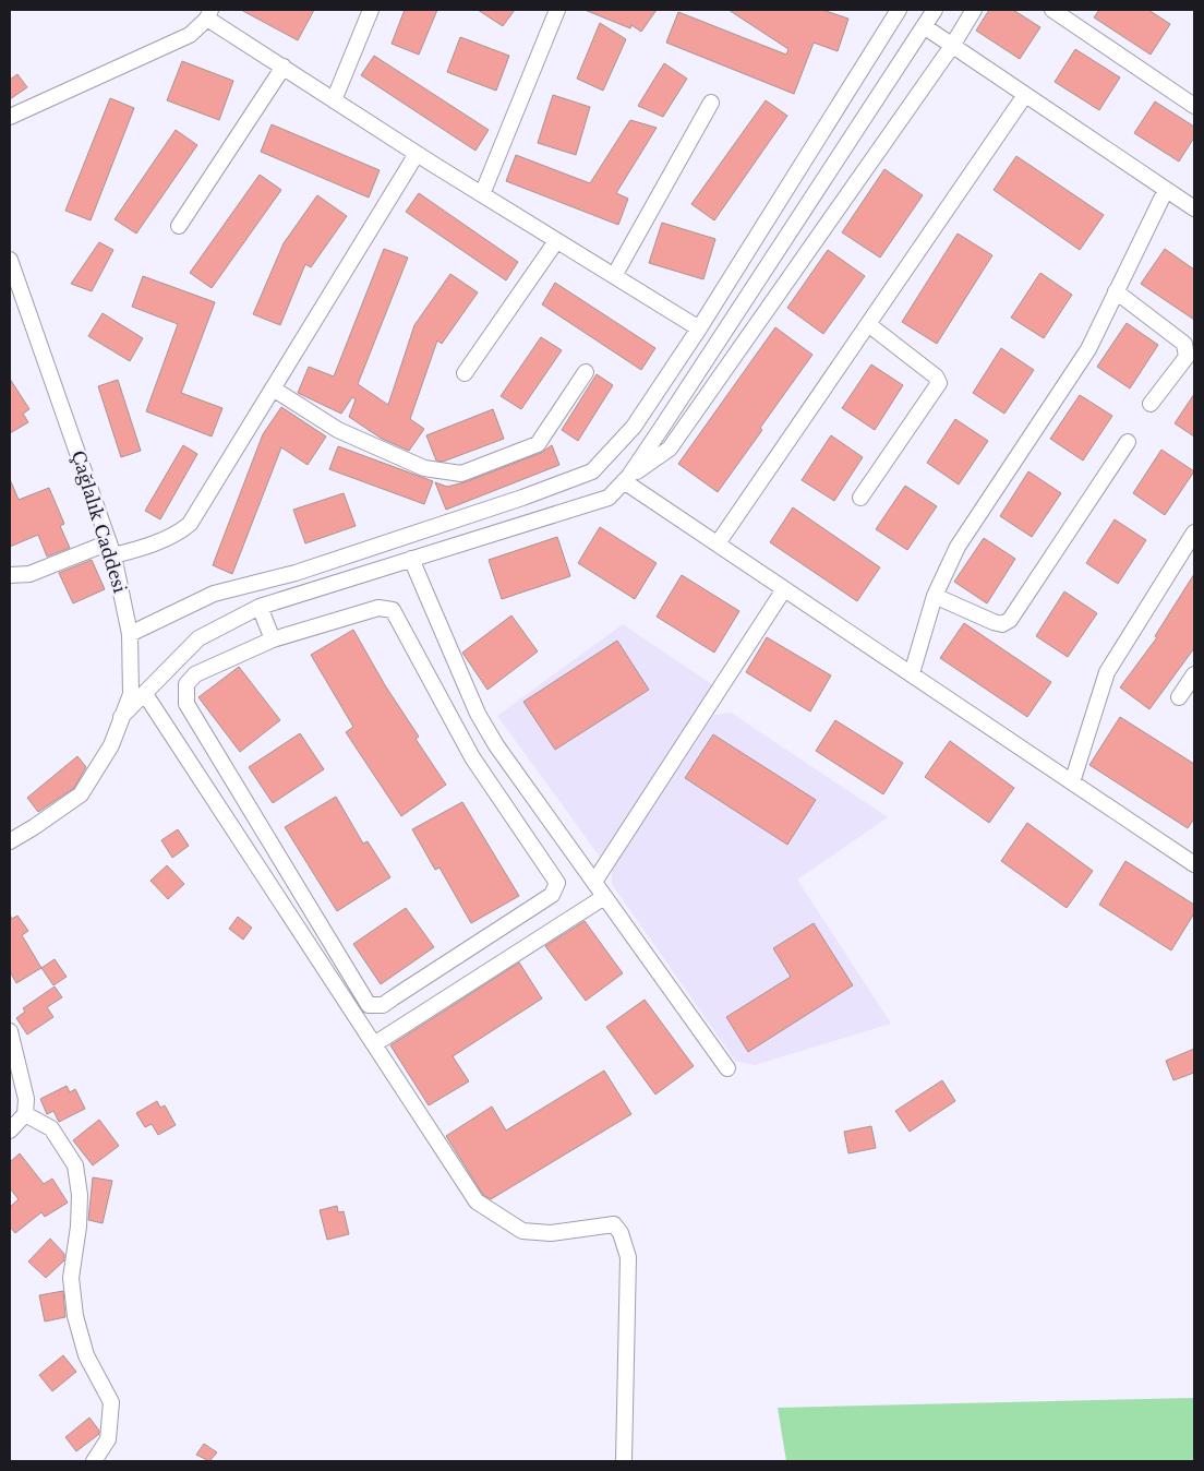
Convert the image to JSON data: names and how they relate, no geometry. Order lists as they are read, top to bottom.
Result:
{
  "streets": {
    "street": ["Çağlalık Caddesi"]
  }
}
